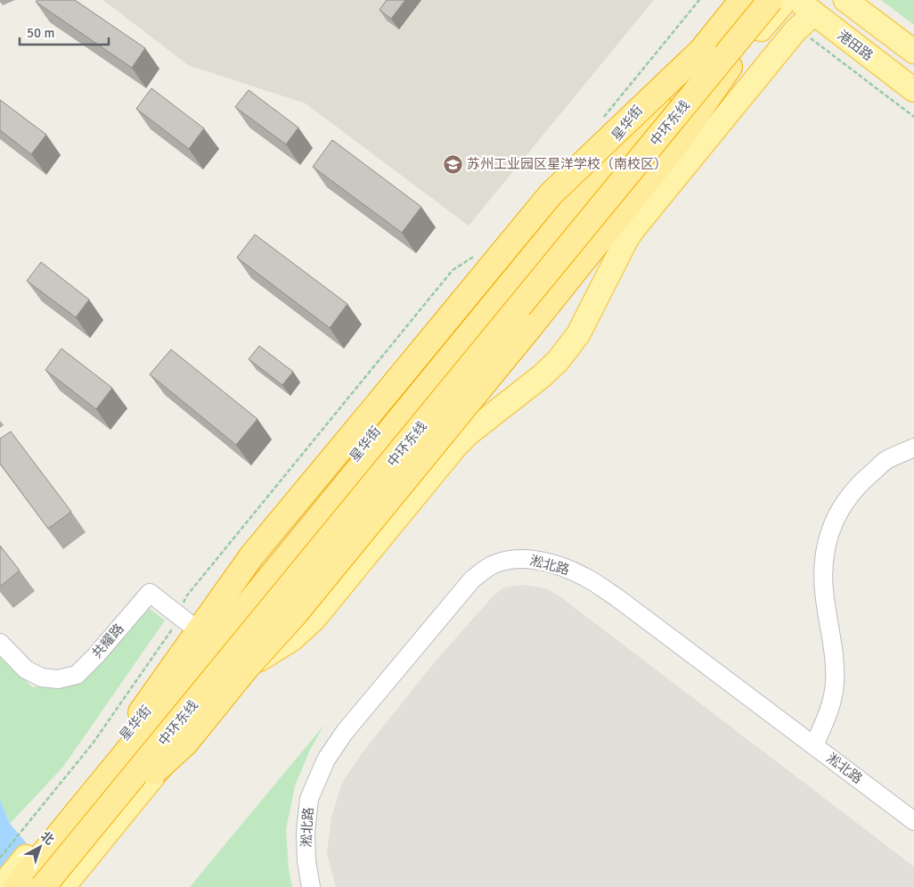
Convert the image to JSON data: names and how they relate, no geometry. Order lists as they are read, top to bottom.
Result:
{
  "streets": {
    "highway": ["中环东线"],
    "main road": ["港田路", "星华街"],
    "street": ["淞北路", "共耀路"]
  },
  "crossings": [
    ["星华街", "共耀路"]
  ],
  "places": {
    "school or university": ["苏州工业园区星洋学校（南校区）"]
  },
  "scale_bar": "50 m",
  "north": "top right"
}
